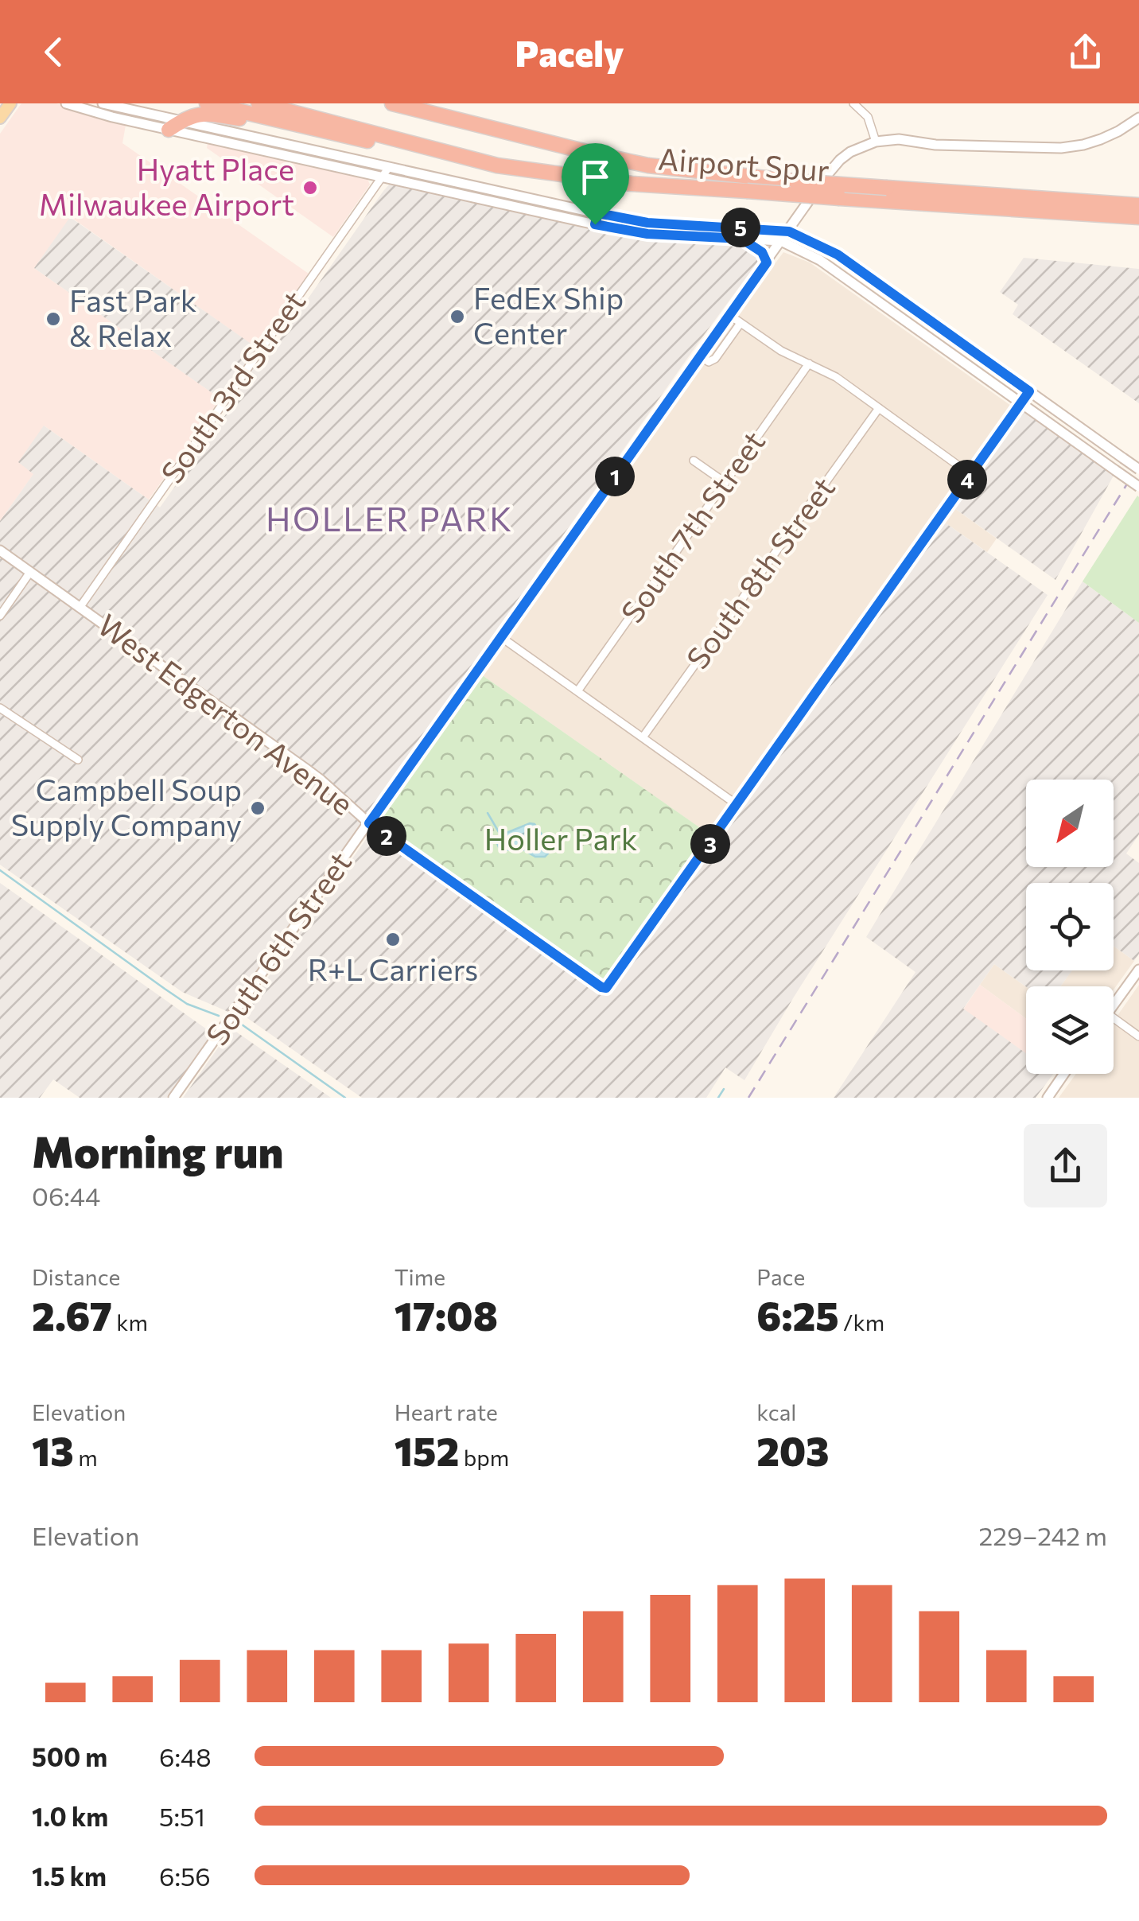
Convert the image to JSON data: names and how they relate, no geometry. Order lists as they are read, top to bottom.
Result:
{
  "streets": {
    "highway": ["Airport Spur"],
    "street": [
      "South 3rd Street",
      "South 7th Street",
      "South 8th Street",
      "West Edgerton Avenue",
      "South 6th Street"
    ]
  },
  "crossings": [
    ["South 3rd Street", "West Edgerton Avenue"],
    ["West Edgerton Avenue", "South 6th Street"]
  ],
  "districts": ["HOLLER PARK"],
  "parks": ["Holler Park"],
  "places": [
    "Hyatt Place Milwaukee Airport",
    "FedEx Ship Center",
    "Fast Park & Relax",
    "Campbell Soup Supply Company",
    "R+L Carriers"
  ],
  "north": "bottom left",
  "page": {
    "header": "Pacely",
    "pins": [
      "5",
      "1",
      "4",
      "2",
      "3"
    ],
    "heading": ["Morning run", "06:44"],
    "stats": [
      ["Distance", "2.67 km"],
      ["Time", "17:08"],
      ["Pace", "6:25 /km"],
      ["Elevation", "13 m"],
      ["Heart rate", "152 bpm"],
      ["kcal", "203"]
    ],
    "chart": ["Elevation", "229–242 m"],
    "list": [
      {
        "name": "500 m",
        "note": "6:48"
      },
      {
        "name": "1.0 km",
        "note": "5:51"
      },
      {
        "name": "1.5 km",
        "note": "6:56"
      }
    ]
  }
}
